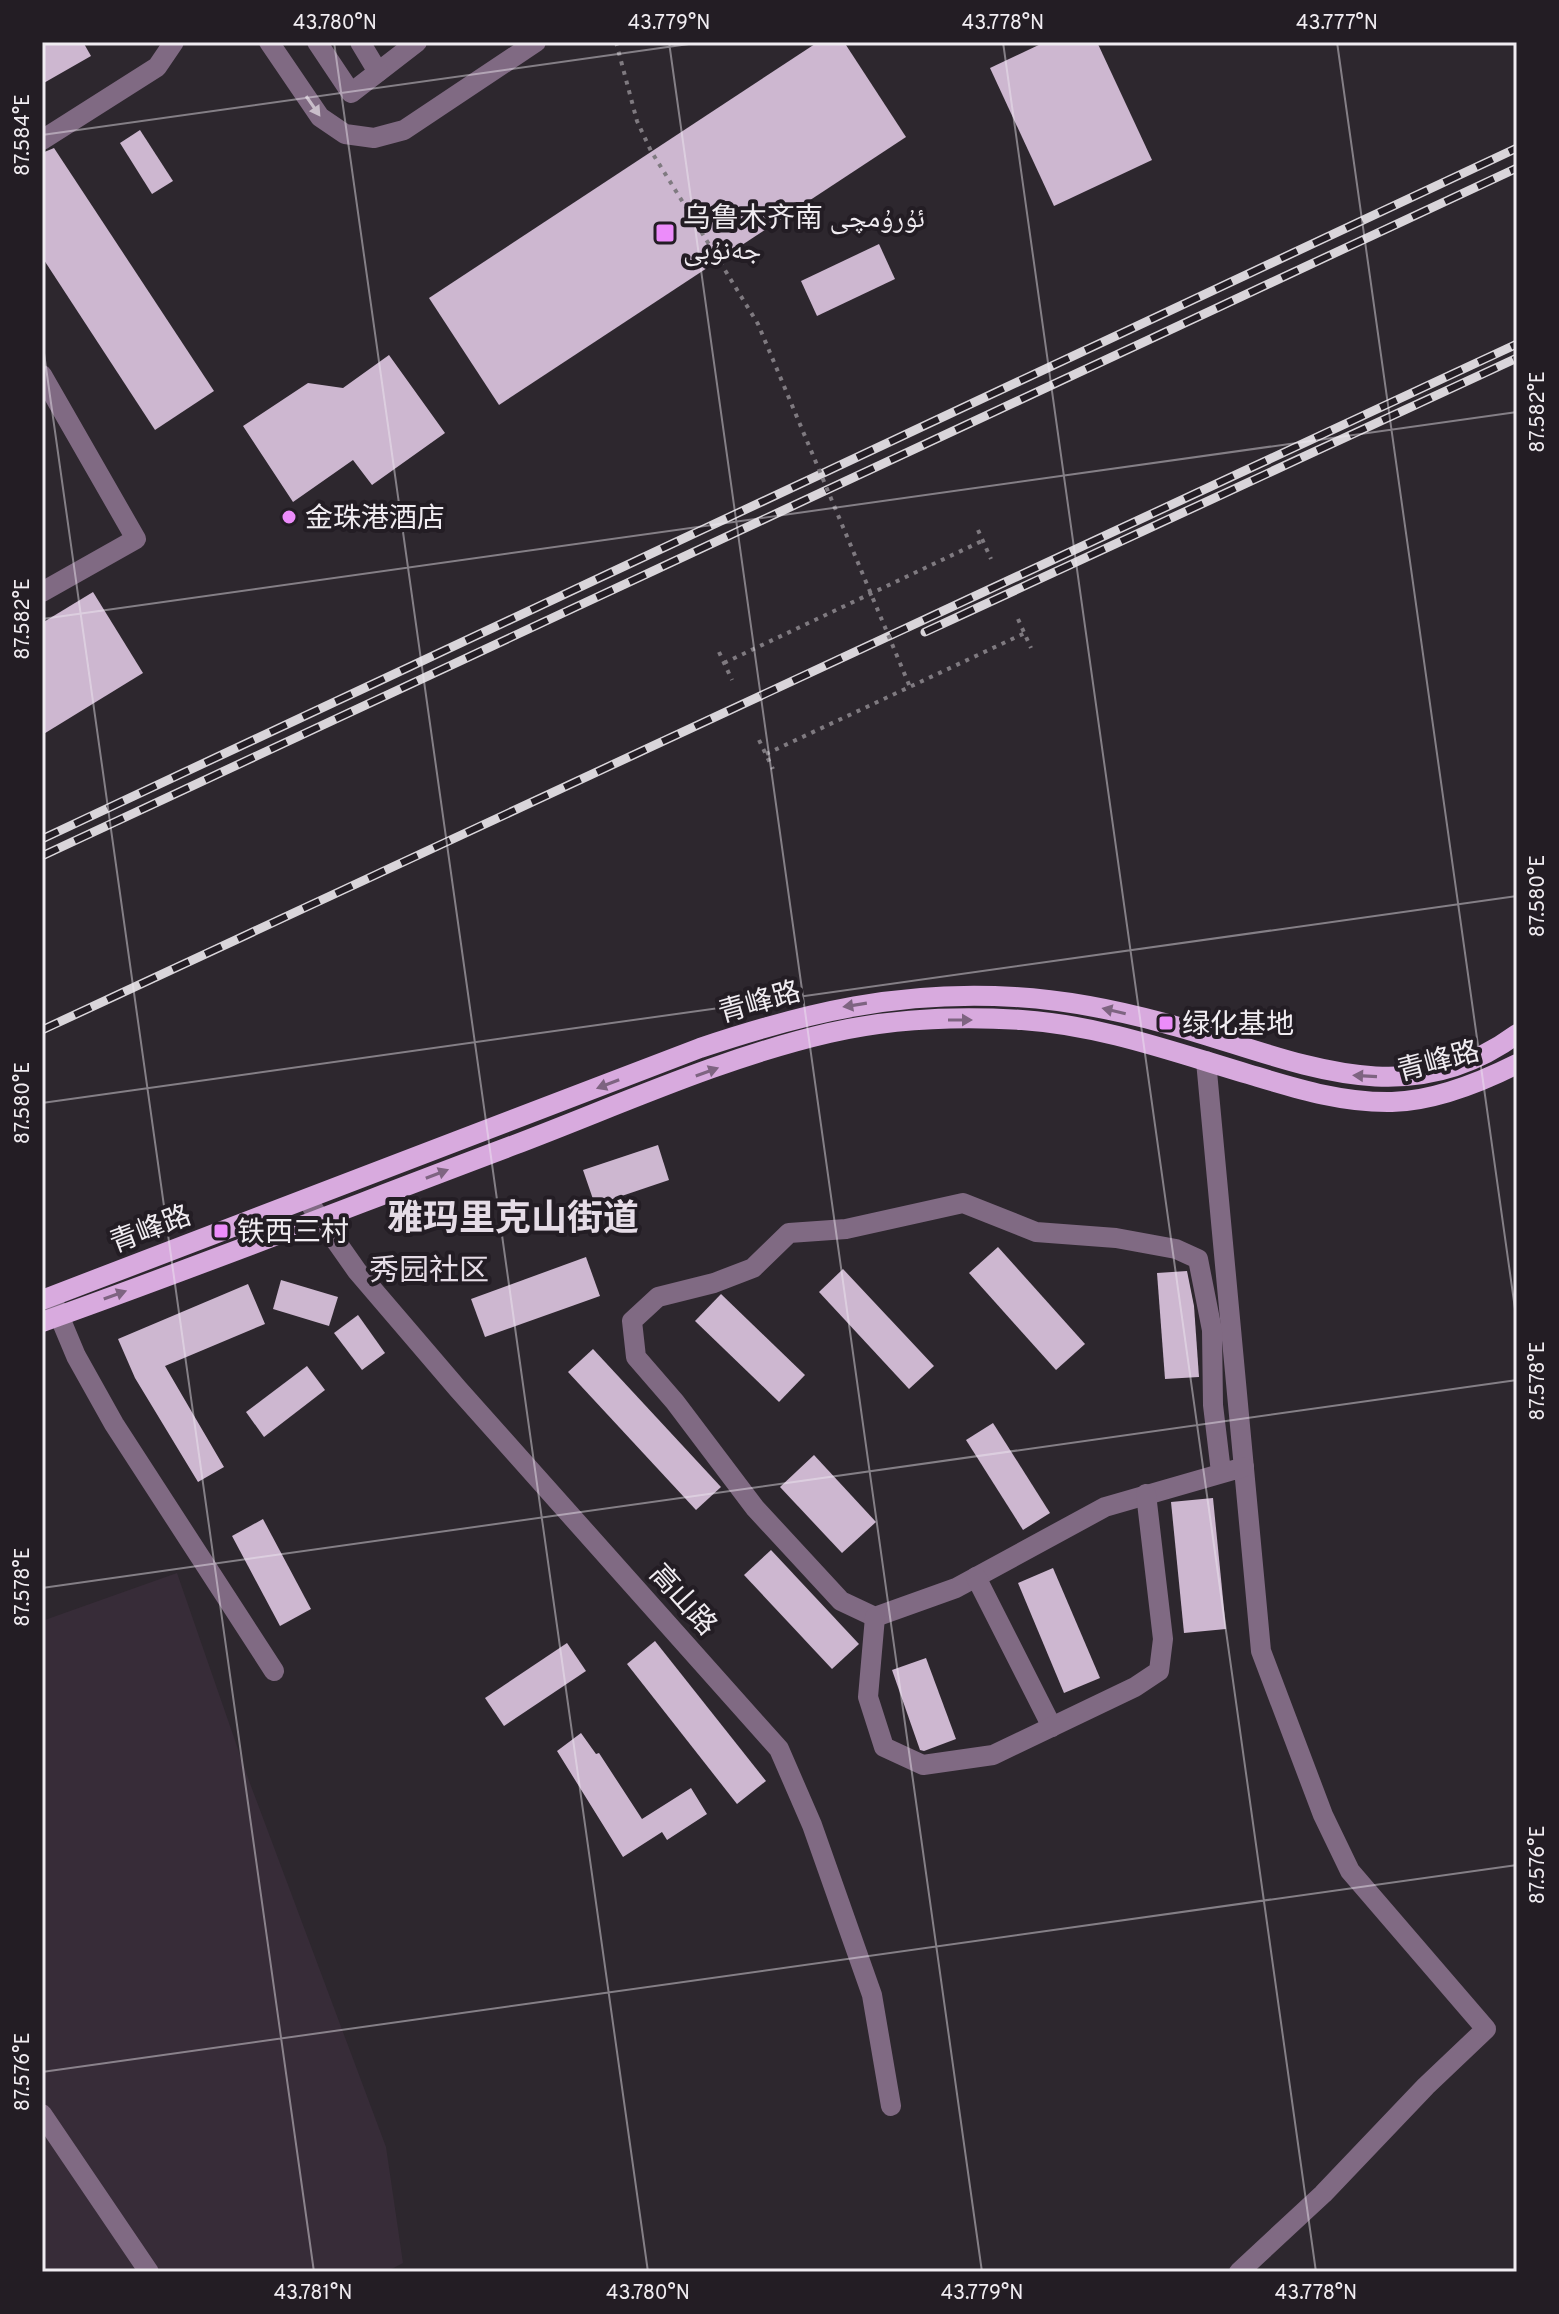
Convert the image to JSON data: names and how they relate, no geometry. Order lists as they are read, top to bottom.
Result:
{
  "streets": {
    "main road": ["青峰路"],
    "street": ["高山路"]
  },
  "crossings": [
    ["青峰路", "高山路"]
  ],
  "districts": ["雅玛里克山街道", "秀园社区"],
  "places": {
    "transit": ["乌鲁木齐南 ئۇرۇمچى جەنۇبى", "绿化基地", "铁西三村"],
    "other": ["金珠港酒店"]
  },
  "coordinates": [
    "43.780°N",
    "43.779°N",
    "43.778°N",
    "43.777°N",
    "87.584°E",
    "87.582°E",
    "87.580°E",
    "87.578°E",
    "87.576°E",
    "43.781°N"
  ]
}
